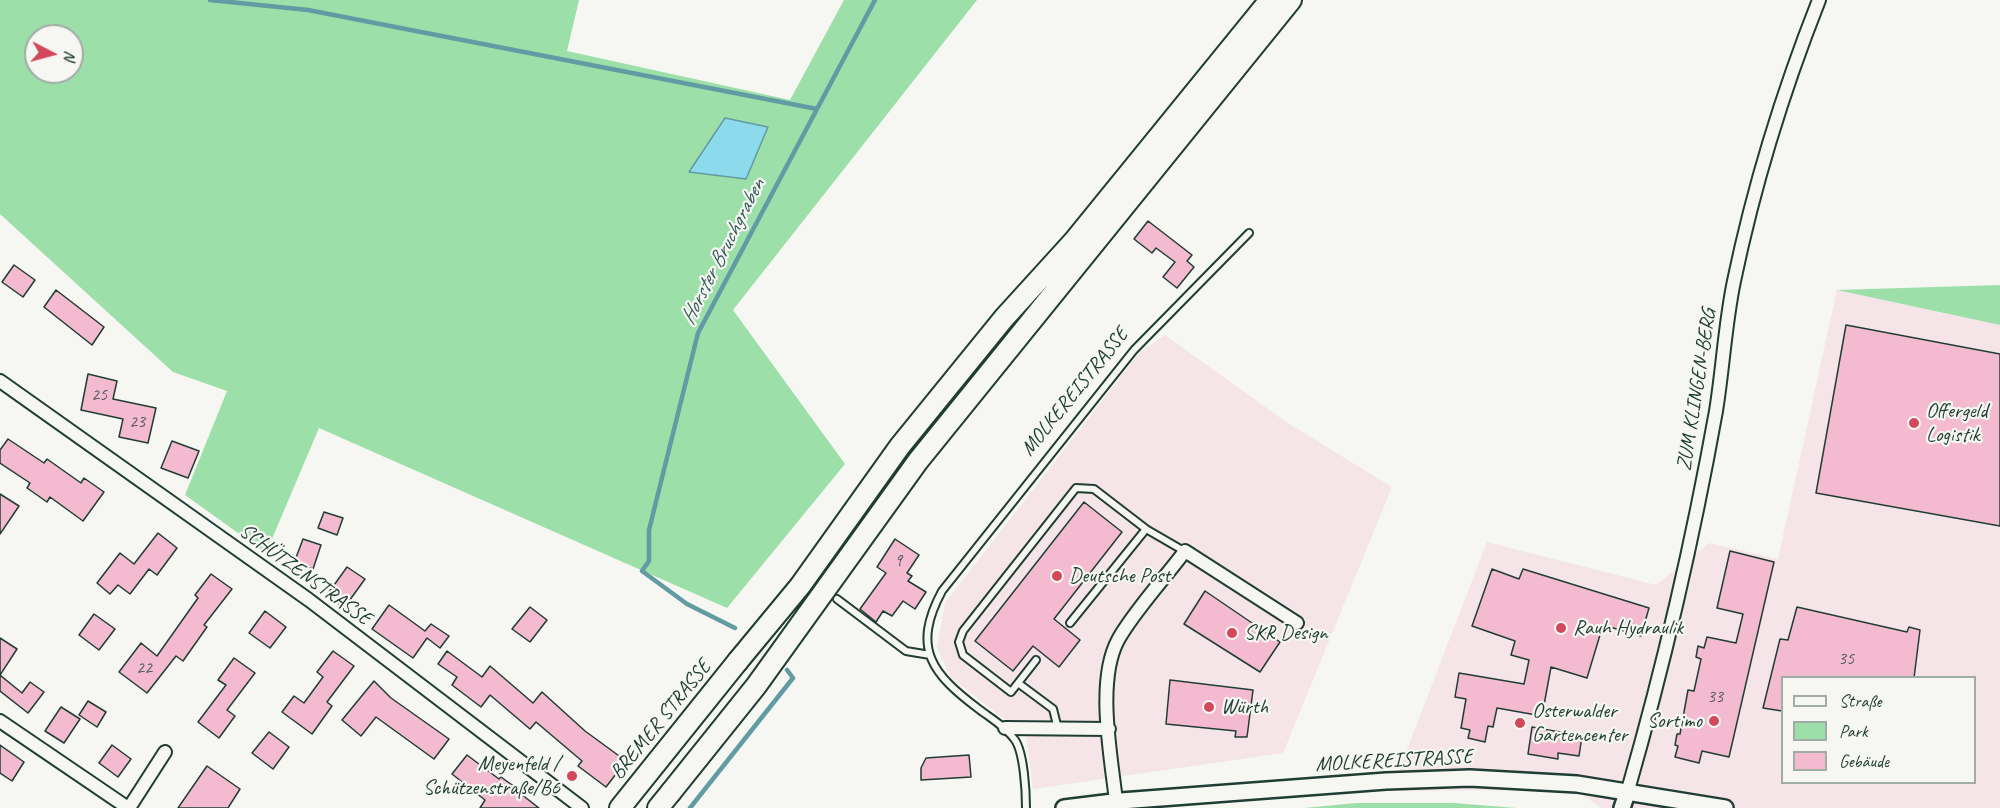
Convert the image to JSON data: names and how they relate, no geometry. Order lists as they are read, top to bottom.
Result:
{
  "streets": {
    "main road": ["BREMER STRASSE"],
    "street": ["ZUM KLINGEN-BERG", "MOLKEREISTRASSE", "SCHÜTZENSTRASSE"]
  },
  "crossings": [
    ["ZUM KLINGEN-BERG", "MOLKEREISTRASSE"]
  ],
  "water": ["Horster Bruchgraben"],
  "places": [
    "Offergeld Logistik",
    "Deutsche Post",
    "Rauh Hydraulik",
    "SKR Design",
    "Würth",
    "Sortimo",
    "Osterwalder Gartencenter",
    "Meyenfeld / Schützenstraße/B6"
  ],
  "house_numbers": [
    "25",
    "23",
    "9",
    "35",
    "22",
    "33"
  ],
  "legend": ["Straße", "Park", "Gebäude"],
  "north": "right"
}
